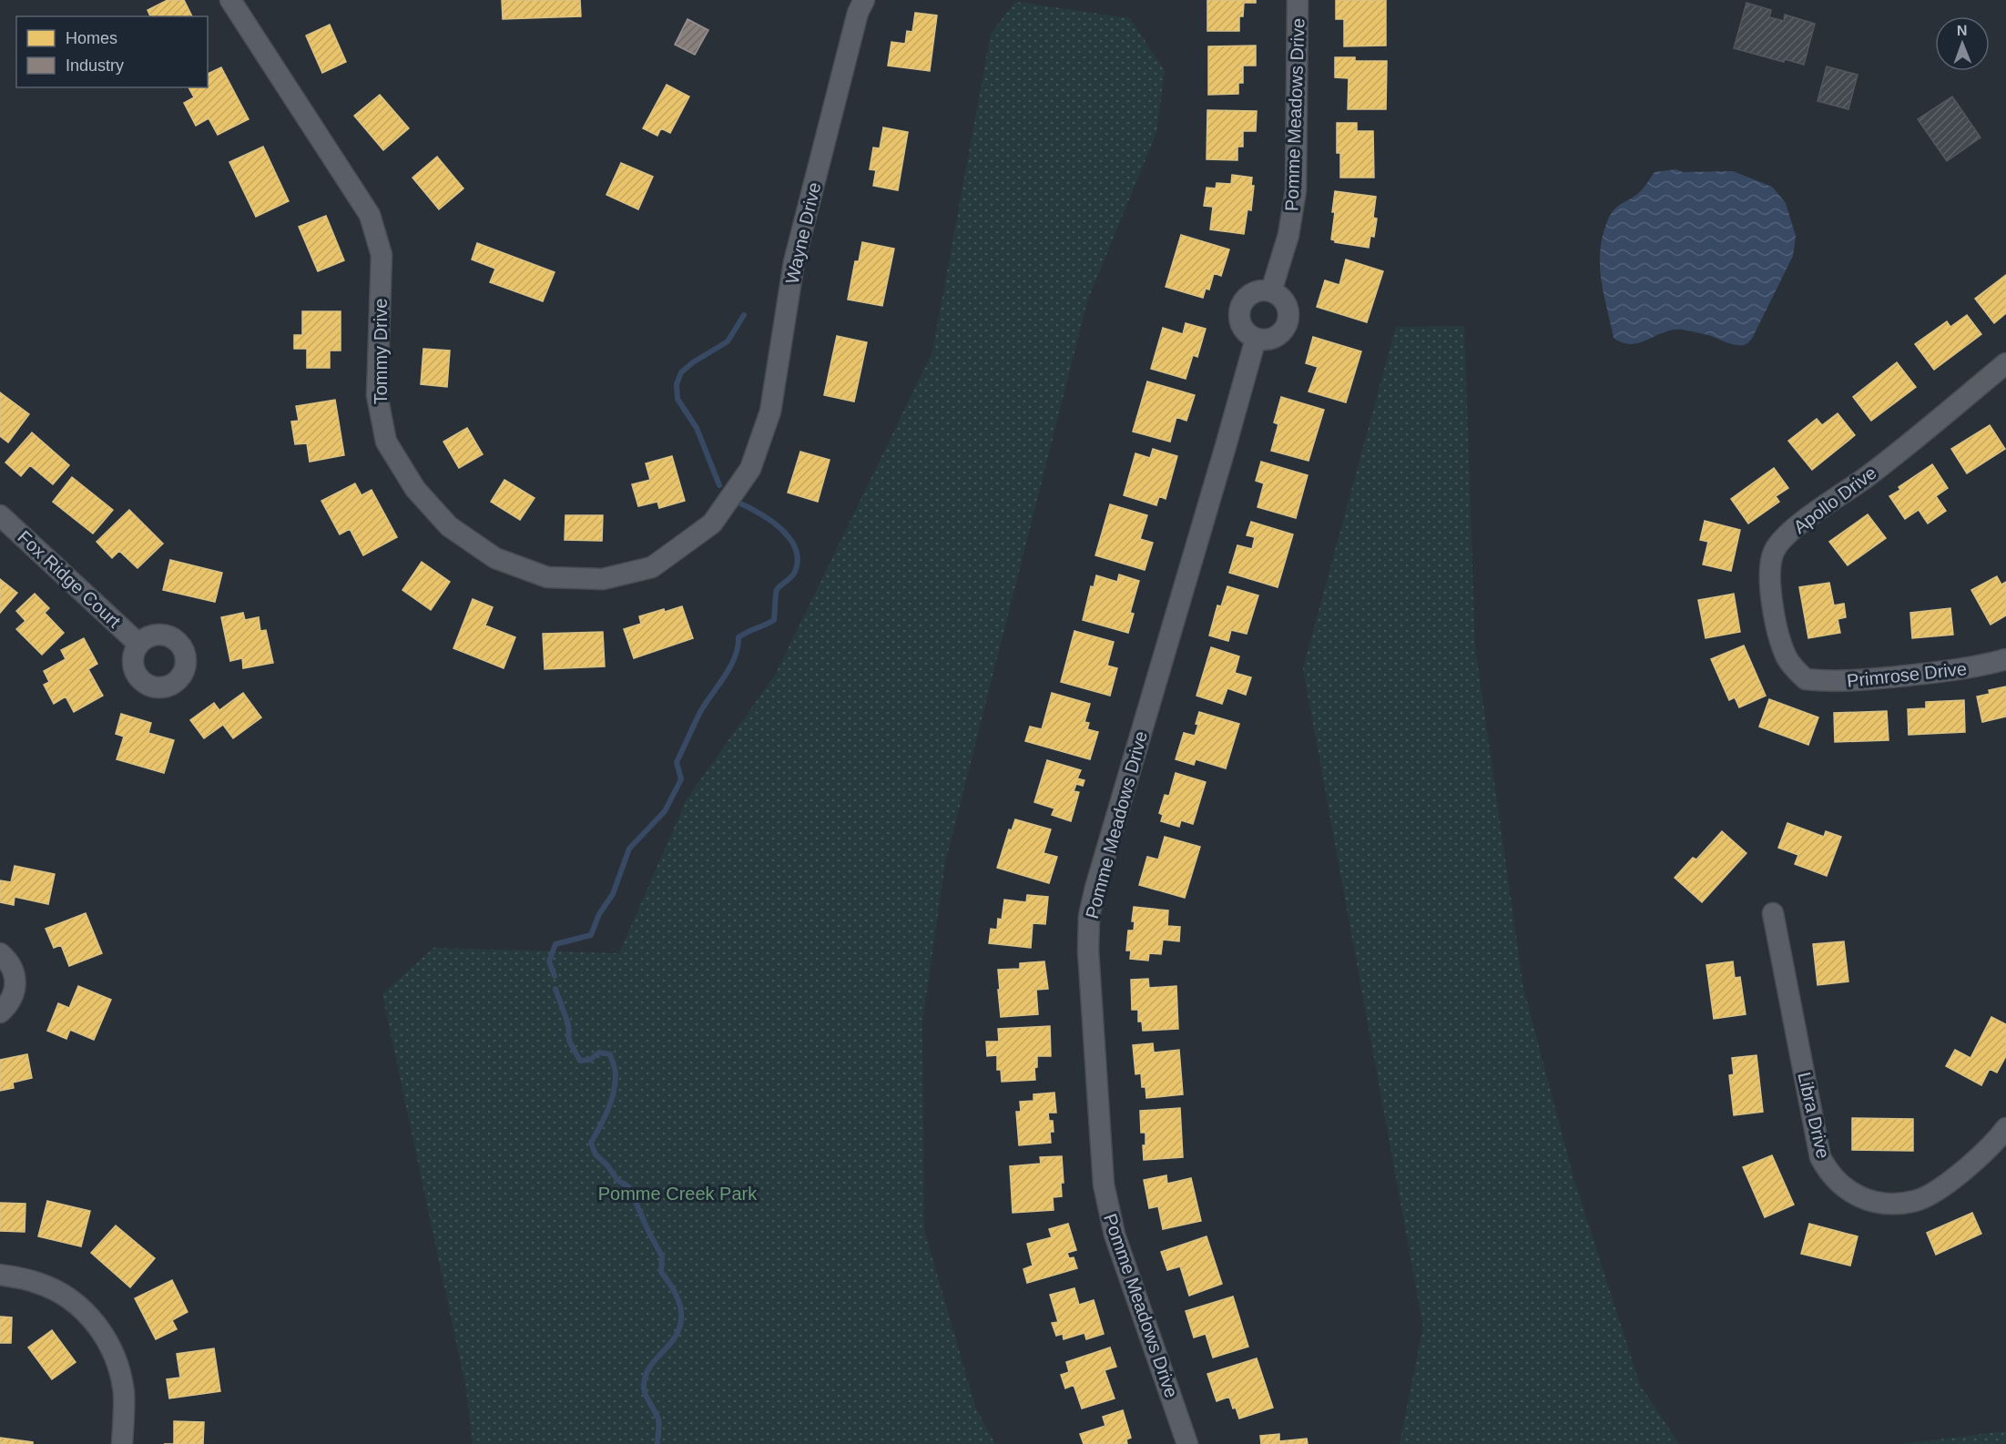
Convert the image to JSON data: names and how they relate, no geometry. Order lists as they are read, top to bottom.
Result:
{
  "streets": {
    "street": [
      "Pomme Meadows Drive",
      "Wayne Drive",
      "Tommy Drive",
      "Apollo Drive",
      "Fox Ridge Court",
      "Primrose Drive",
      "Libra Drive"
    ]
  },
  "crossings": [
    ["Wayne Drive", "Tommy Drive"],
    ["Apollo Drive", "Primrose Drive"]
  ],
  "parks": ["Pomme Creek Park"],
  "legend": ["Homes", "Industry"],
  "north": "top"
}
